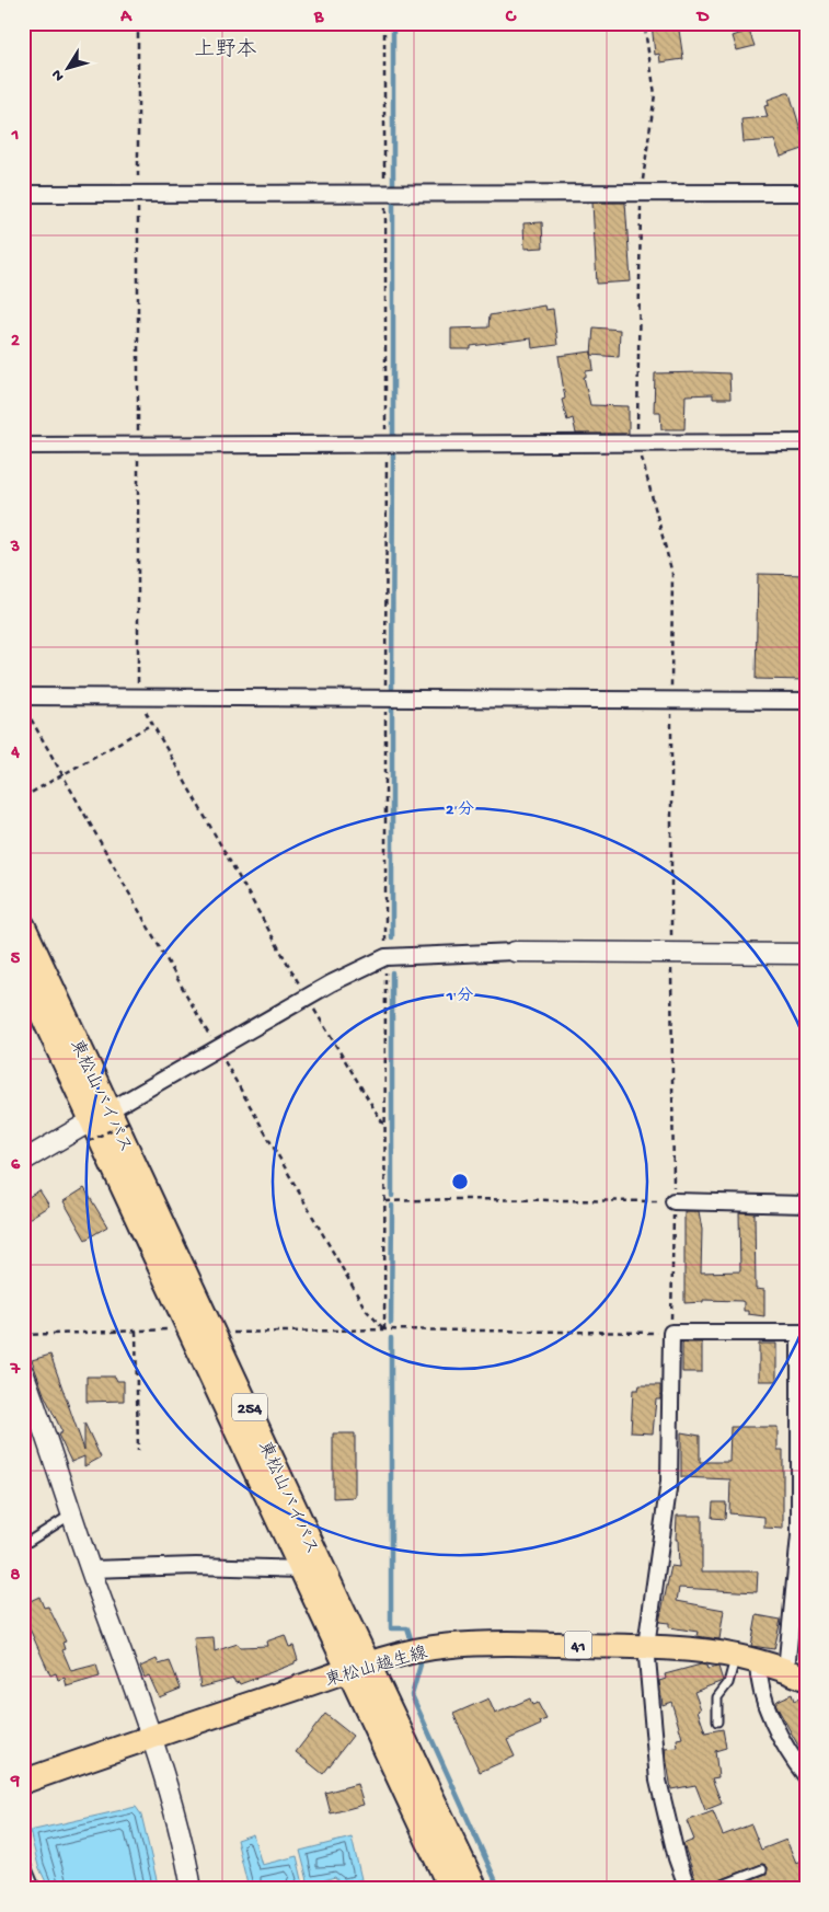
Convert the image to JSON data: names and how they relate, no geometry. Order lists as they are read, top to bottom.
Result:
{
  "streets": {
    "highway": ["東松山バイパス", "254"],
    "main road": ["41", "東松山越生線"]
  },
  "crossings": [
    ["東松山バイパス", "東松山越生線"]
  ],
  "districts": ["上野本"],
  "north": "bottom left",
  "grid": {
    "columns": [
      "A",
      "B",
      "C",
      "D"
    ],
    "rows": [
      "1",
      "2",
      "3",
      "4",
      "5",
      "6",
      "7",
      "8",
      "9"
    ]
  },
  "rings": ["2 分", "1 分"]
}
